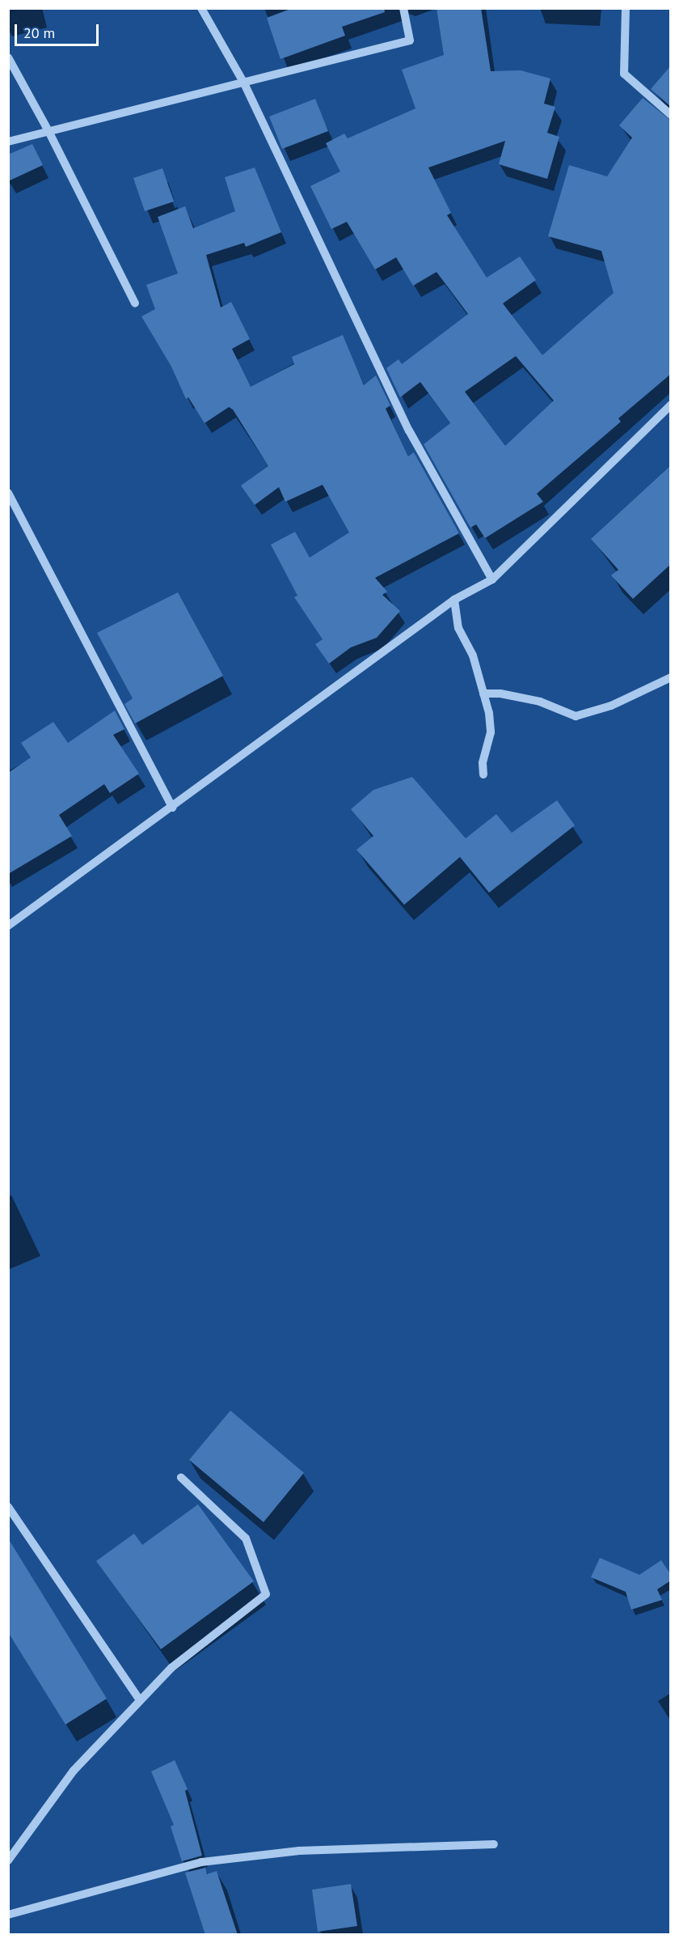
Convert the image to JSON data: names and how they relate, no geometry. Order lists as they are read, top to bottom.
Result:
{
  "scale_bar": "20 m"
}
